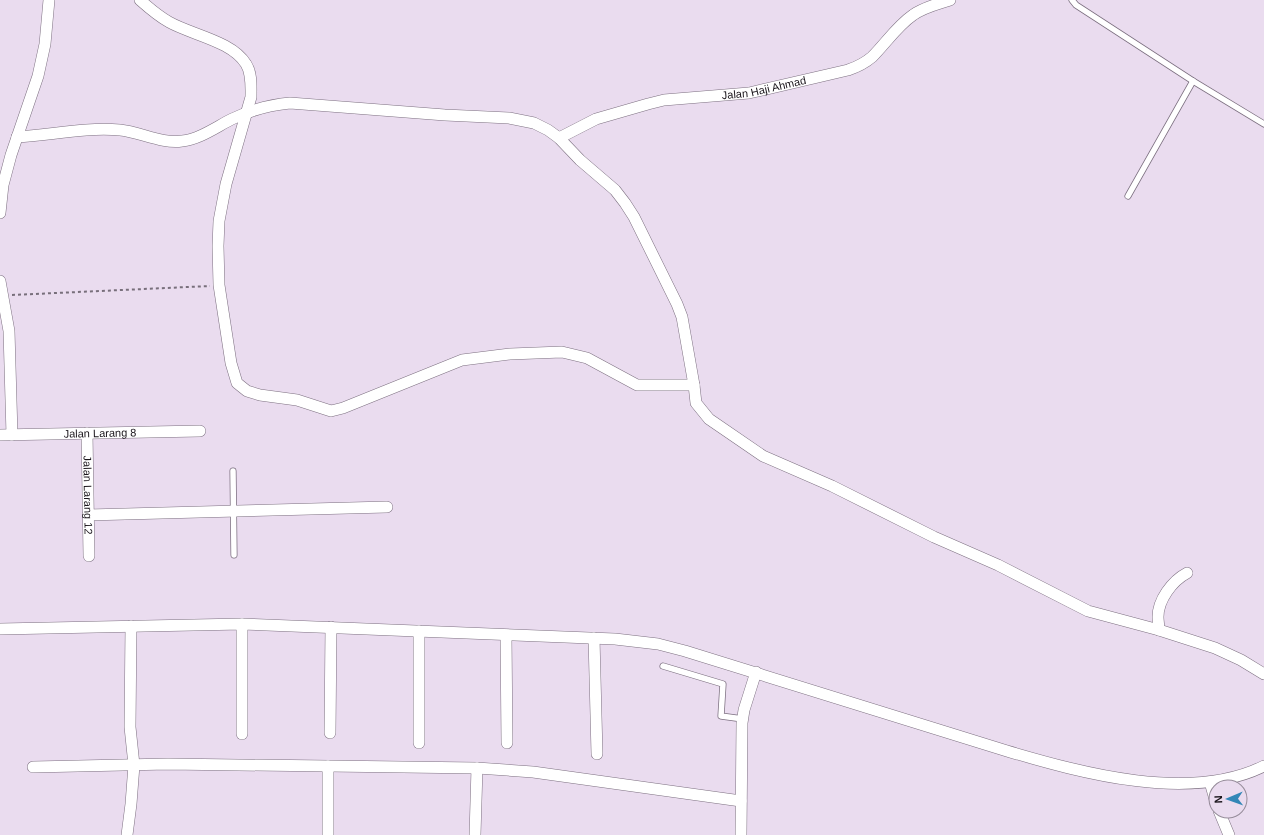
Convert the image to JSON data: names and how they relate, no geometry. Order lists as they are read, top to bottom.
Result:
{
  "streets": {
    "street": ["Jalan Haji Ahmad", "Jalan Larang 8", "Jalan Larang 12"]
  },
  "crossings": [
    ["Jalan Larang 8", "Jalan Larang 12"]
  ],
  "north": "left"
}
